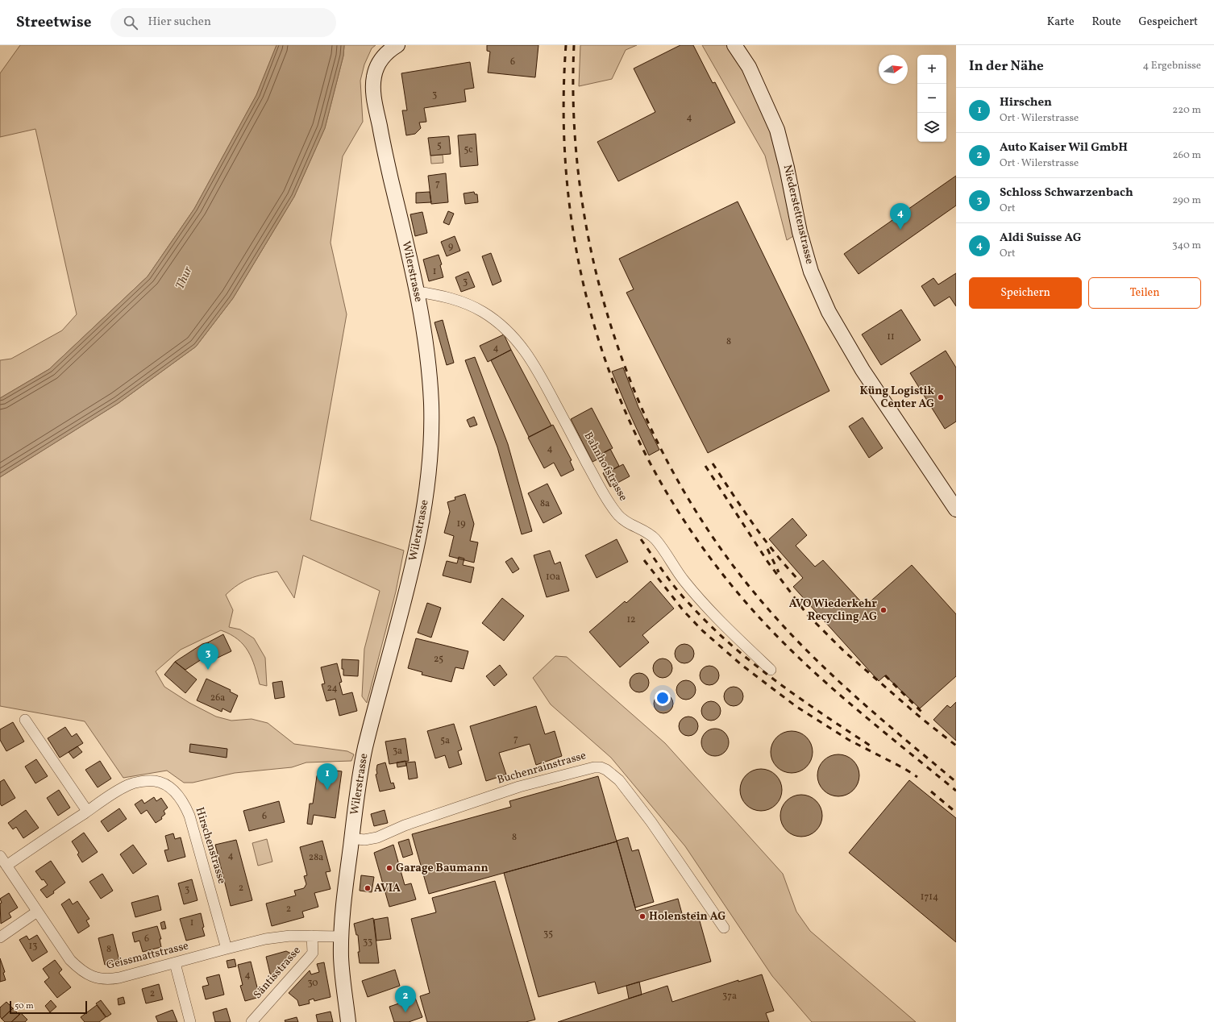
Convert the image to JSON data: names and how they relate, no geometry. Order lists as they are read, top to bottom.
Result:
{
  "streets": {
    "main road": ["Niederstettenstrasse", "Wilerstrasse"],
    "street": [
      "Bahnhofstrasse",
      "Buchenrainstrasse",
      "Hirschenstrasse",
      "Geissmattstrasse",
      "Säntisstrasse"
    ]
  },
  "crossings": [
    ["Wilerstrasse", "Bahnhofstrasse"],
    ["Wilerstrasse", "Buchenrainstrasse"],
    ["Wilerstrasse", "Geissmattstrasse"],
    ["Hirschenstrasse", "Geissmattstrasse"],
    ["Geissmattstrasse", "Säntisstrasse"]
  ],
  "water": ["Thur"],
  "places": [
    "Küng Logistik Center AG",
    "AVO Wiederkehr Recycling AG",
    "Garage Baumann",
    "AVIA",
    "Holenstein AG"
  ],
  "house_numbers": [
    "6",
    "3",
    "4",
    "5",
    "5c",
    "7",
    "9",
    "1",
    "3",
    "11",
    "8",
    "4",
    "4",
    "8a",
    "19",
    "10a",
    "12",
    "25",
    "24",
    "26a",
    "7",
    "5a",
    "3a",
    "6",
    "8",
    "4",
    "28a",
    "2",
    "3",
    "1714",
    "2",
    "1",
    "35",
    "6",
    "33",
    "13",
    "8",
    "4",
    "30",
    "2",
    "37a"
  ],
  "scale_bar": "50 m",
  "north": "right",
  "page": {
    "header": "Streetwise",
    "search": "Hier suchen",
    "nav": ["Karte", "Route", "Gespeichert"],
    "heading": ["In der Nähe", "4 Ergebnisse"],
    "map_buttons": ["+", "−"],
    "list": [
      {
        "mark": "1",
        "name": "Hirschen",
        "note": "Ort · Wilerstrasse",
        "value": "220 m"
      },
      {
        "mark": "2",
        "name": "Auto Kaiser Wil GmbH",
        "note": "Ort · Wilerstrasse",
        "value": "260 m"
      },
      {
        "mark": "3",
        "name": "Schloss Schwarzenbach",
        "note": "Ort",
        "value": "290 m"
      },
      {
        "mark": "4",
        "name": "Aldi Suisse AG",
        "note": "Ort",
        "value": "340 m"
      }
    ],
    "pins": [
      "4",
      "3",
      "1",
      "2"
    ],
    "buttons": ["Speichern", "Teilen"],
    "scale": "50 m"
  }
}
